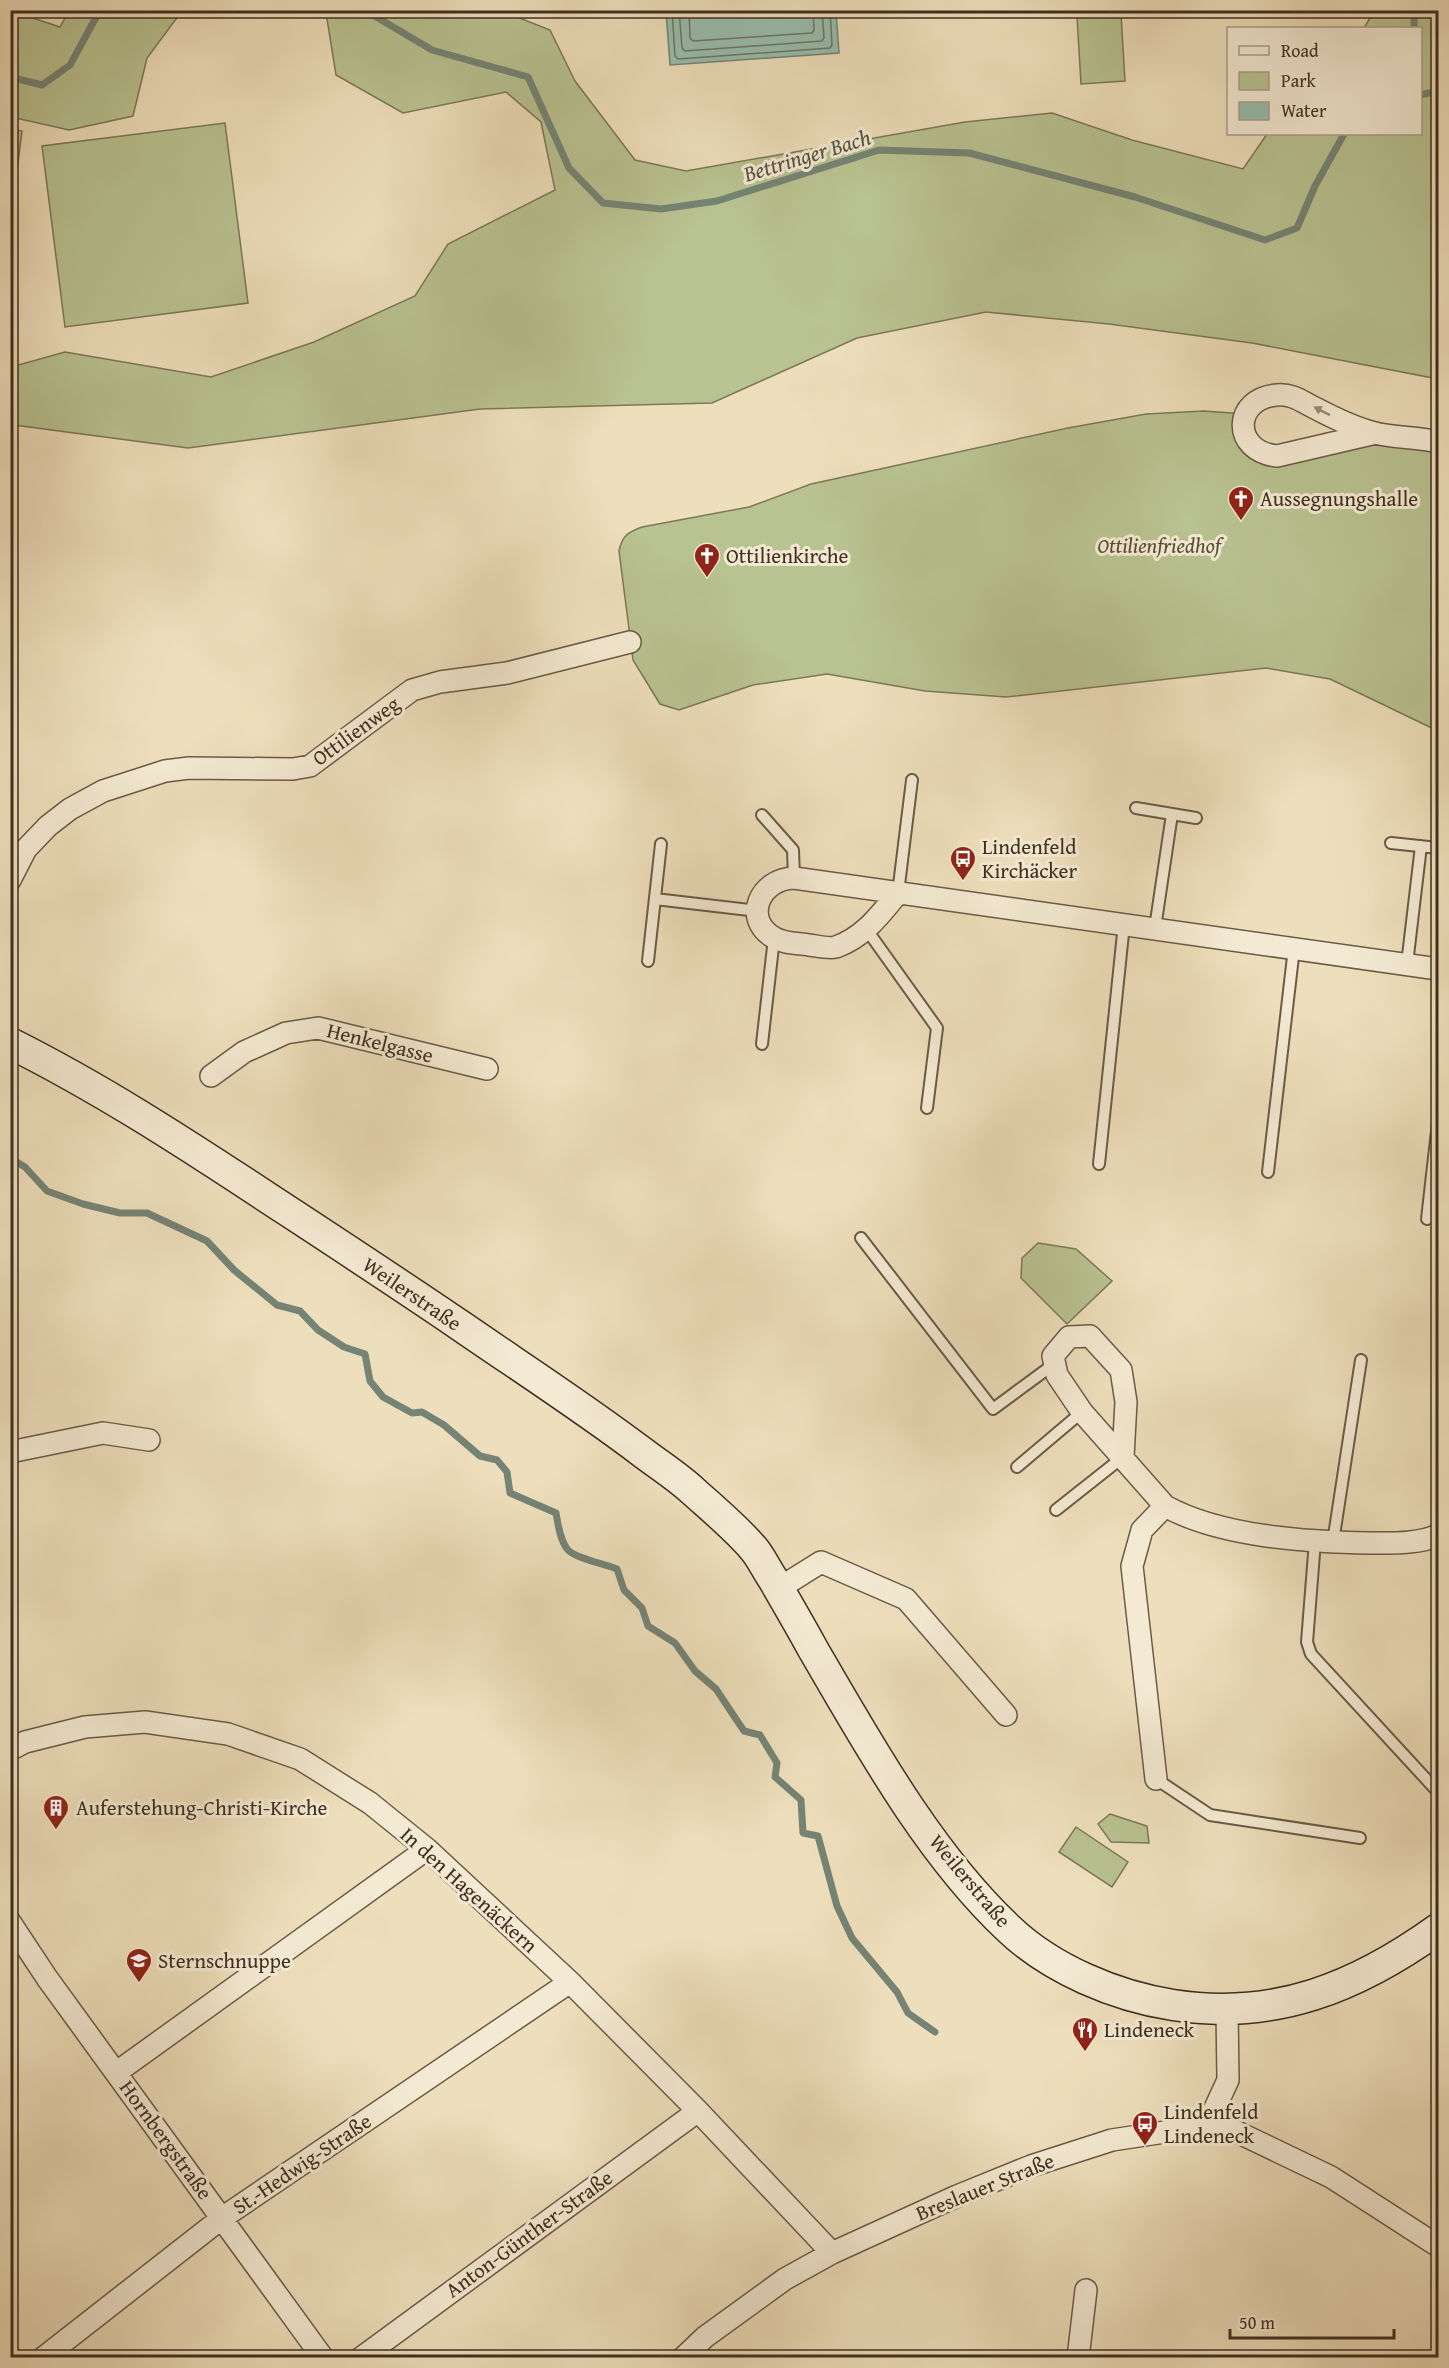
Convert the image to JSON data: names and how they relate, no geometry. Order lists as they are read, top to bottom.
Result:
{
  "streets": {
    "main road": ["Weilerstraße"],
    "street": [
      "Ottilienweg",
      "Henkelgasse",
      "In den Hagenäckern",
      "Hornbergstraße",
      "St.-Hedwig-Straße",
      "Breslauer Straße",
      "Anton-Günther-Straße"
    ]
  },
  "crossings": [
    ["In den Hagenäckern", "St.-Hedwig-Straße"],
    ["In den Hagenäckern", "Breslauer Straße"],
    ["In den Hagenäckern", "Anton-Günther-Straße"],
    ["Hornbergstraße", "St.-Hedwig-Straße"]
  ],
  "water": ["Bettringer Bach"],
  "parks": ["Ottilienfriedhof"],
  "places": {
    "church": ["Aussegnungshalle", "Ottilienkirche"],
    "bus stop": ["Lindenfeld Kirchäcker", "Lindenfeld Lindeneck"],
    "building": ["Auferstehung-Christi-Kirche"],
    "school or university": ["Sternschnuppe"],
    "restaurant": ["Lindeneck"]
  },
  "legend": ["Road", "Park", "Water"],
  "scale_bar": "50 m"
}
